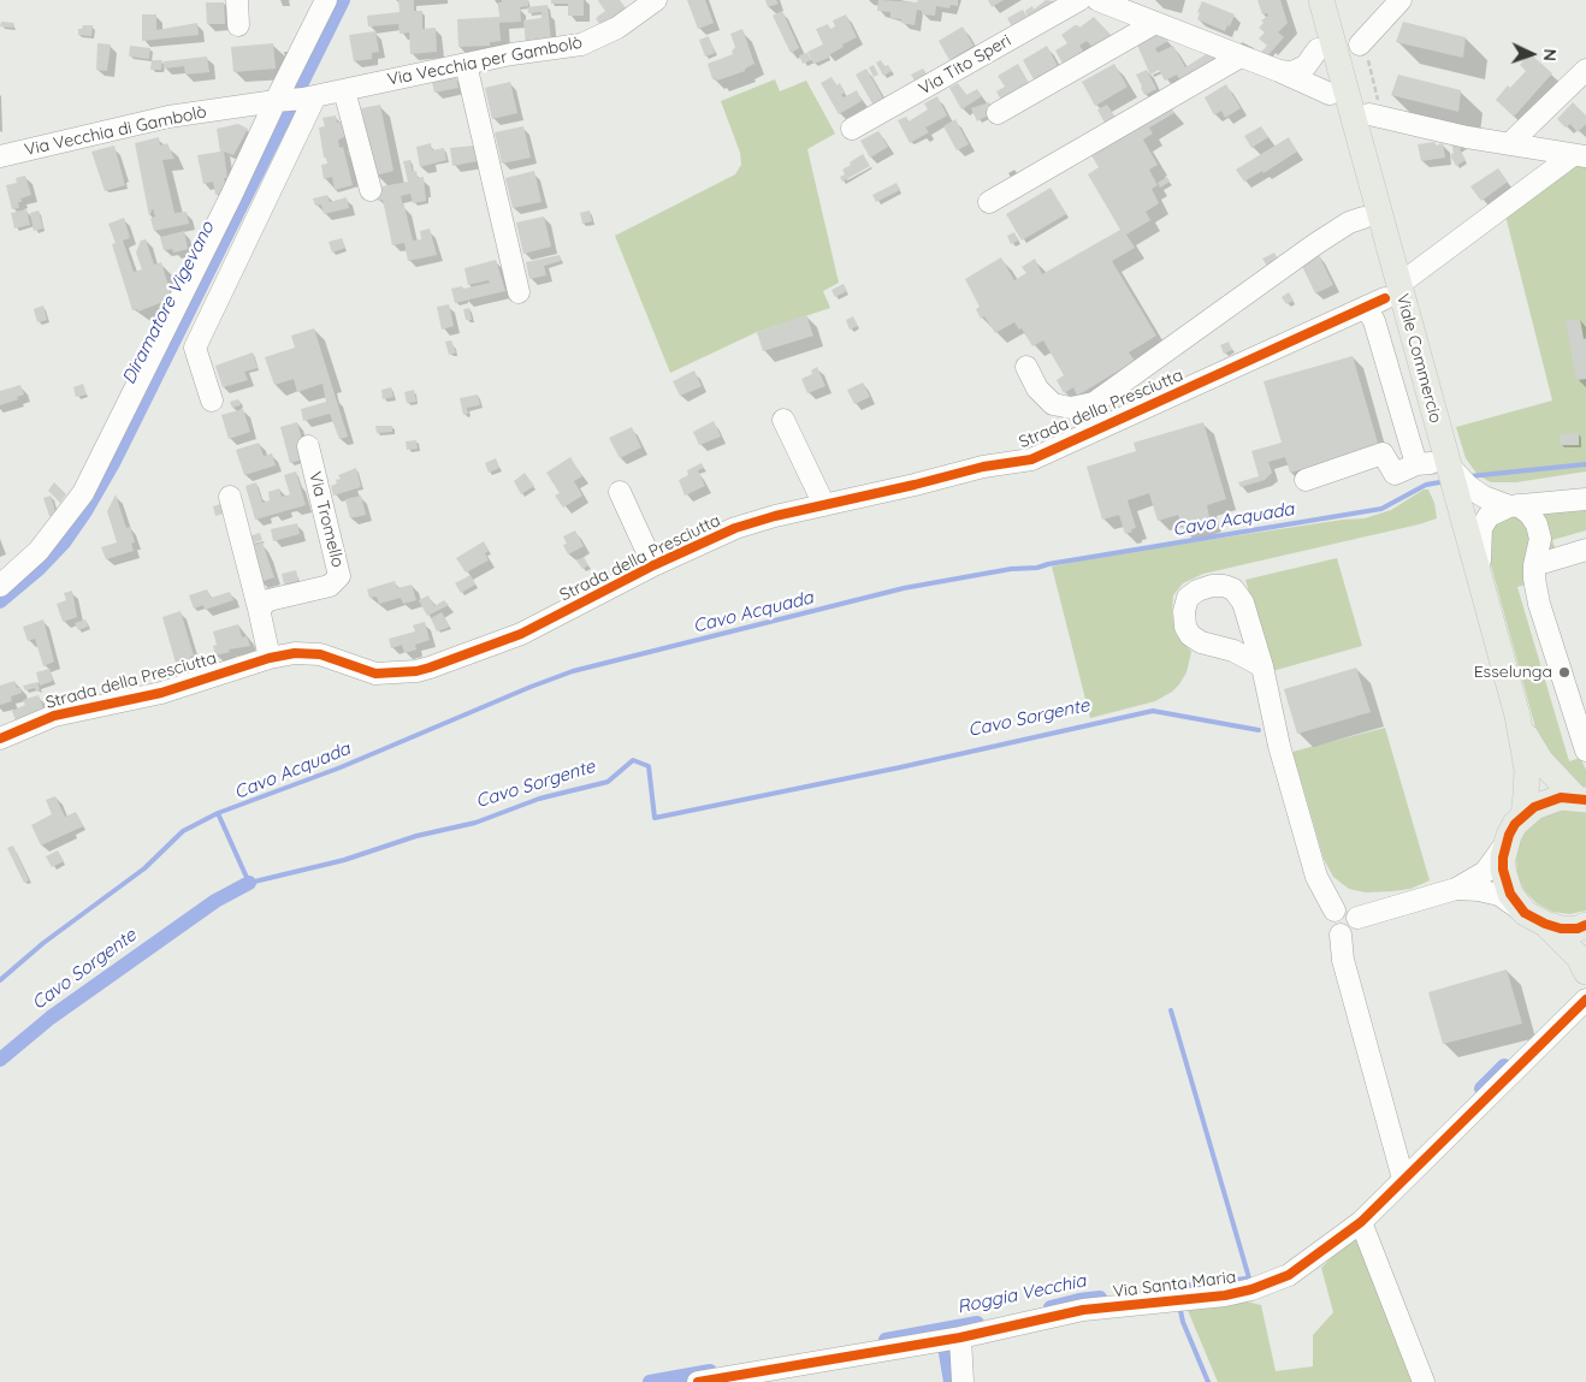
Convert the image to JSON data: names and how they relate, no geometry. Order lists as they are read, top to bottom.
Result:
{
  "streets": {
    "main road": ["Viale Commercio"],
    "street": [
      "Via Vecchia per Gambolò",
      "Via Tito Speri",
      "Via Vecchia di Gambolò",
      "Strada della Presciutta",
      "Via Tromello",
      "Via Santa Maria"
    ]
  },
  "crossings": [
    ["Via Vecchia per Gambolò", "Via Vecchia di Gambolò"],
    ["Viale Commercio", "Strada della Presciutta"]
  ],
  "water": [
    "Diramatore Vigevano",
    "Cavo Acquada",
    "Cavo Sorgente",
    "Roggia Vecchia"
  ],
  "places": ["Esselunga"],
  "north": "right"
}
